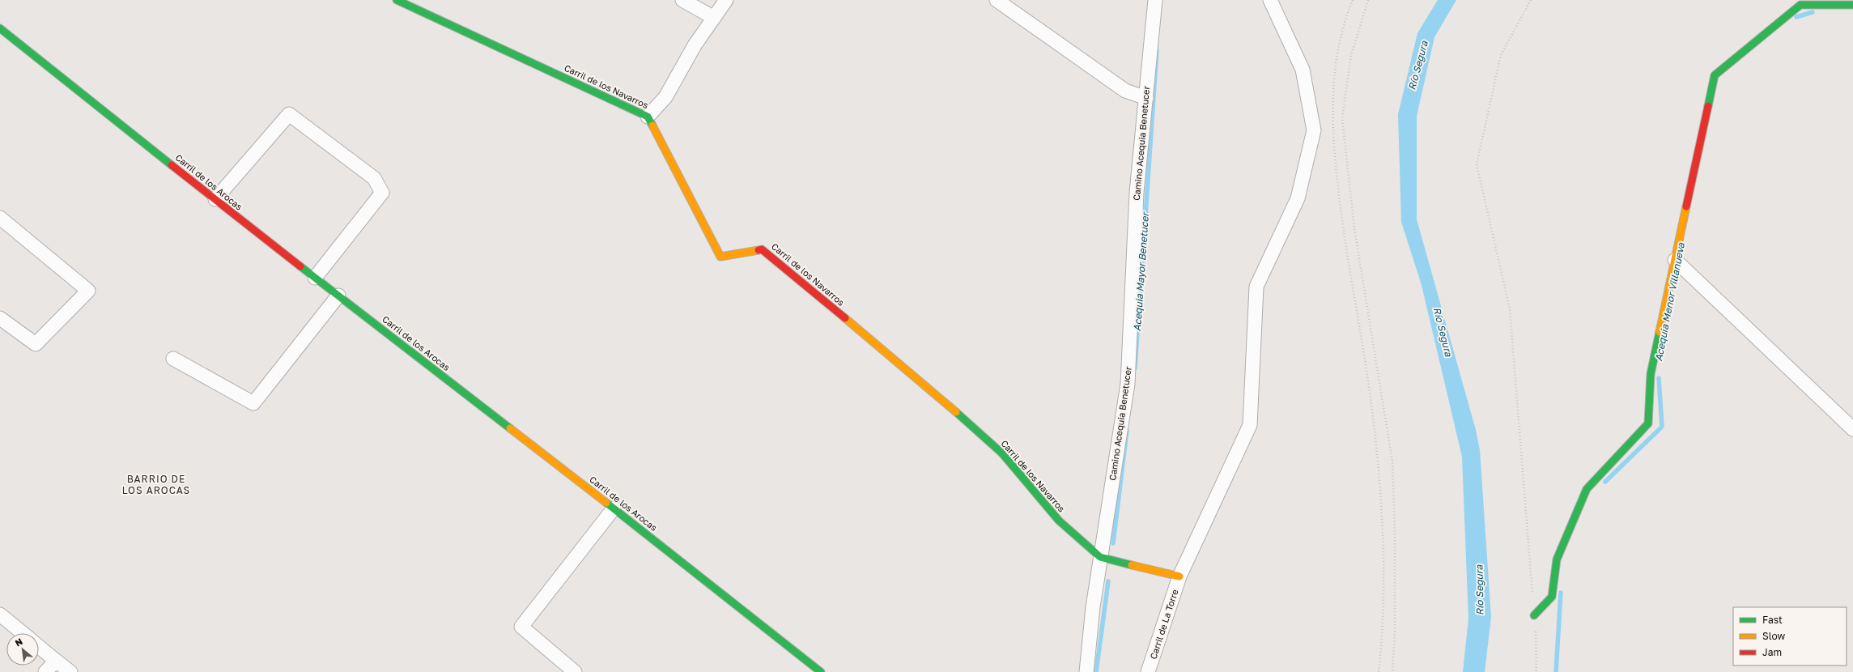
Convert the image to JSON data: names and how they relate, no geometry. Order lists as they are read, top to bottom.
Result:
{
  "streets": {
    "street": [
      "Carril de los Navarros",
      "Camino Acequia Benetucer",
      "Carril de los Arocas",
      "Carril de La Torre"
    ]
  },
  "crossings": [
    ["Carril de los Navarros", "Camino Acequia Benetucer"],
    ["Carril de los Navarros", "Carril de La Torre"]
  ],
  "districts": ["BARRIO DE LOS AROCAS"],
  "water": ["Río Segura", "Acequia Mayor Benetucer", "Acequia Menor Villanueva"],
  "legend": ["Fast", "Slow", "Jam"],
  "north": "top left"
}
